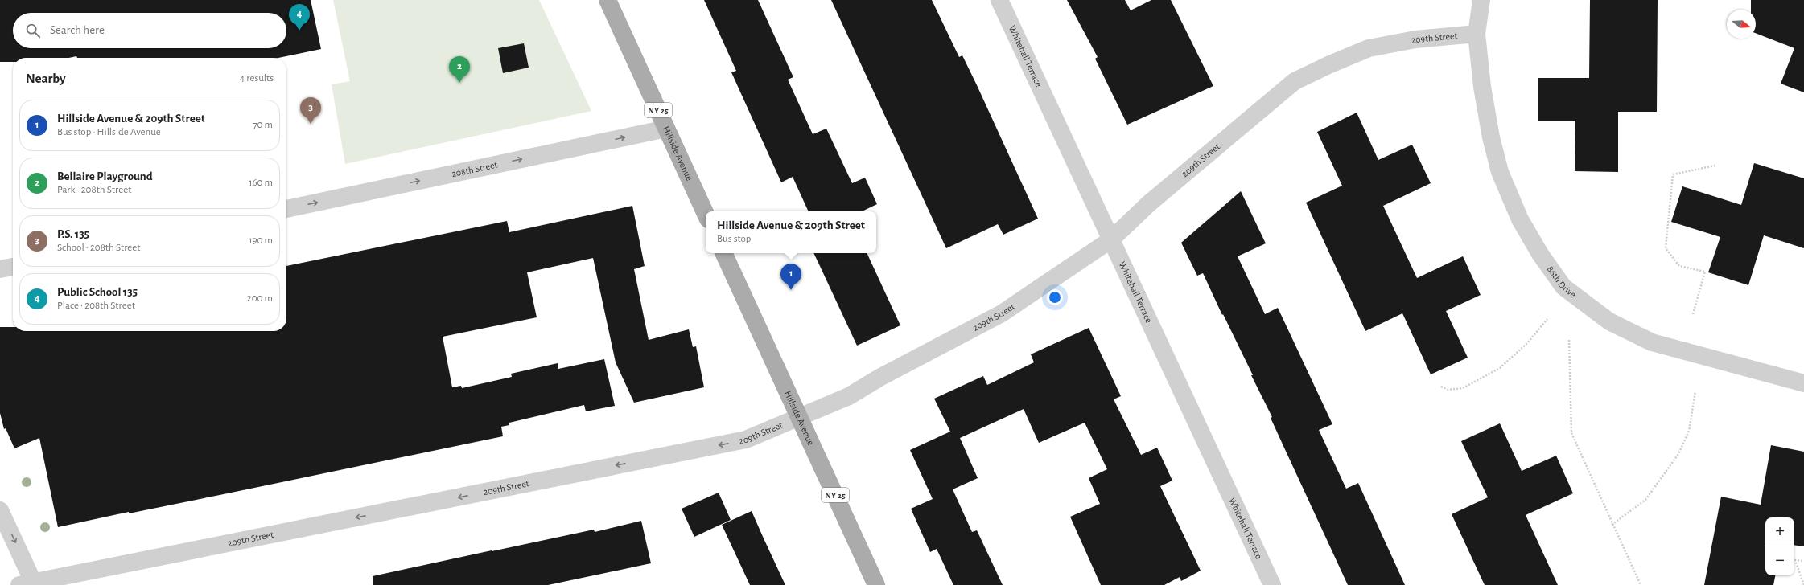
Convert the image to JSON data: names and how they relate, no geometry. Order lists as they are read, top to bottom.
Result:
{
  "streets": {
    "main road": ["NY 25", "Hillside Avenue"],
    "street": [
      "209th Street",
      "Whitehall Terrace",
      "208th Street",
      "86th Drive"
    ]
  },
  "crossings": [
    ["209th Street", "Whitehall Terrace"],
    ["209th Street", "Hillside Avenue"],
    ["209th Street", "86th Drive"],
    ["Hillside Avenue", "208th Street"]
  ],
  "one_way": ["209th Street", "208th Street"],
  "north": "right",
  "page": {
    "pins": [
      "4",
      "2",
      "3",
      "1"
    ],
    "search": "Search here",
    "heading": ["Nearby", "4 results"],
    "list": [
      {
        "mark": "1",
        "name": "Hillside Avenue & 209th Street",
        "note": "Bus stop · Hillside Avenue",
        "value": "70 m"
      },
      {
        "mark": "2",
        "name": "Bellaire Playground",
        "note": "Park · 208th Street",
        "value": "160 m"
      },
      {
        "mark": "3",
        "name": "P.S. 135",
        "note": "School · 208th Street",
        "value": "190 m"
      },
      {
        "mark": "4",
        "name": "Public School 135",
        "note": "Place · 208th Street",
        "value": "200 m"
      }
    ],
    "popup": ["Hillside Avenue & 209th Street", "Bus stop"],
    "map_buttons": ["+", "−"]
  }
}
